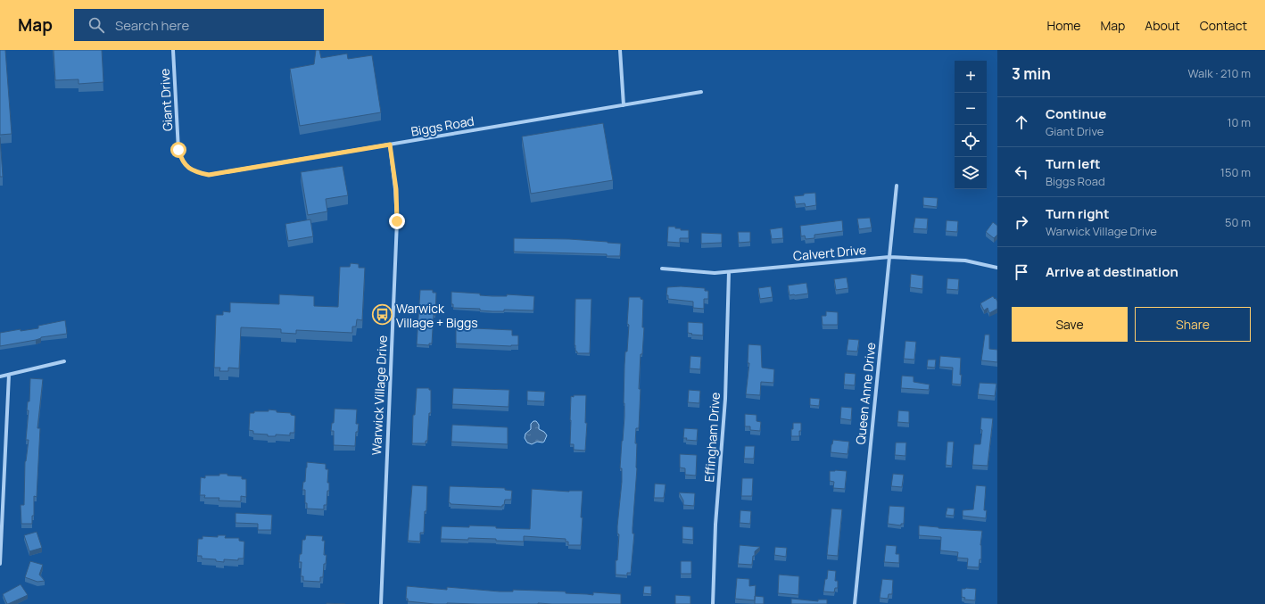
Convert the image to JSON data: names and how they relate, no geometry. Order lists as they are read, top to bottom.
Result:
{
  "streets": {
    "street": [
      "Giant Drive",
      "Biggs Road",
      "Calvert Drive",
      "Queen Anne Drive",
      "Warwick Village Drive",
      "Effingham Drive"
    ]
  },
  "crossings": [
    ["Giant Drive", "Biggs Road"],
    ["Biggs Road", "Warwick Village Drive"],
    ["Calvert Drive", "Queen Anne Drive"],
    ["Calvert Drive", "Effingham Drive"]
  ],
  "places": {
    "bus stop": ["Warwick Village + Biggs"]
  },
  "page": {
    "header": "Map",
    "search": "Search here",
    "nav": [
      "Home",
      "Map",
      "About",
      "Contact"
    ],
    "heading": ["3 min", "Walk · 210 m"],
    "map_buttons": ["+", "−"],
    "list": [
      ["Continue", "Giant Drive", "10 m"],
      ["Turn left", "Biggs Road", "150 m"],
      ["Turn right", "Warwick Village Drive", "50 m"],
      "Arrive at destination"
    ],
    "buttons": ["Save", "Share"]
  }
}
